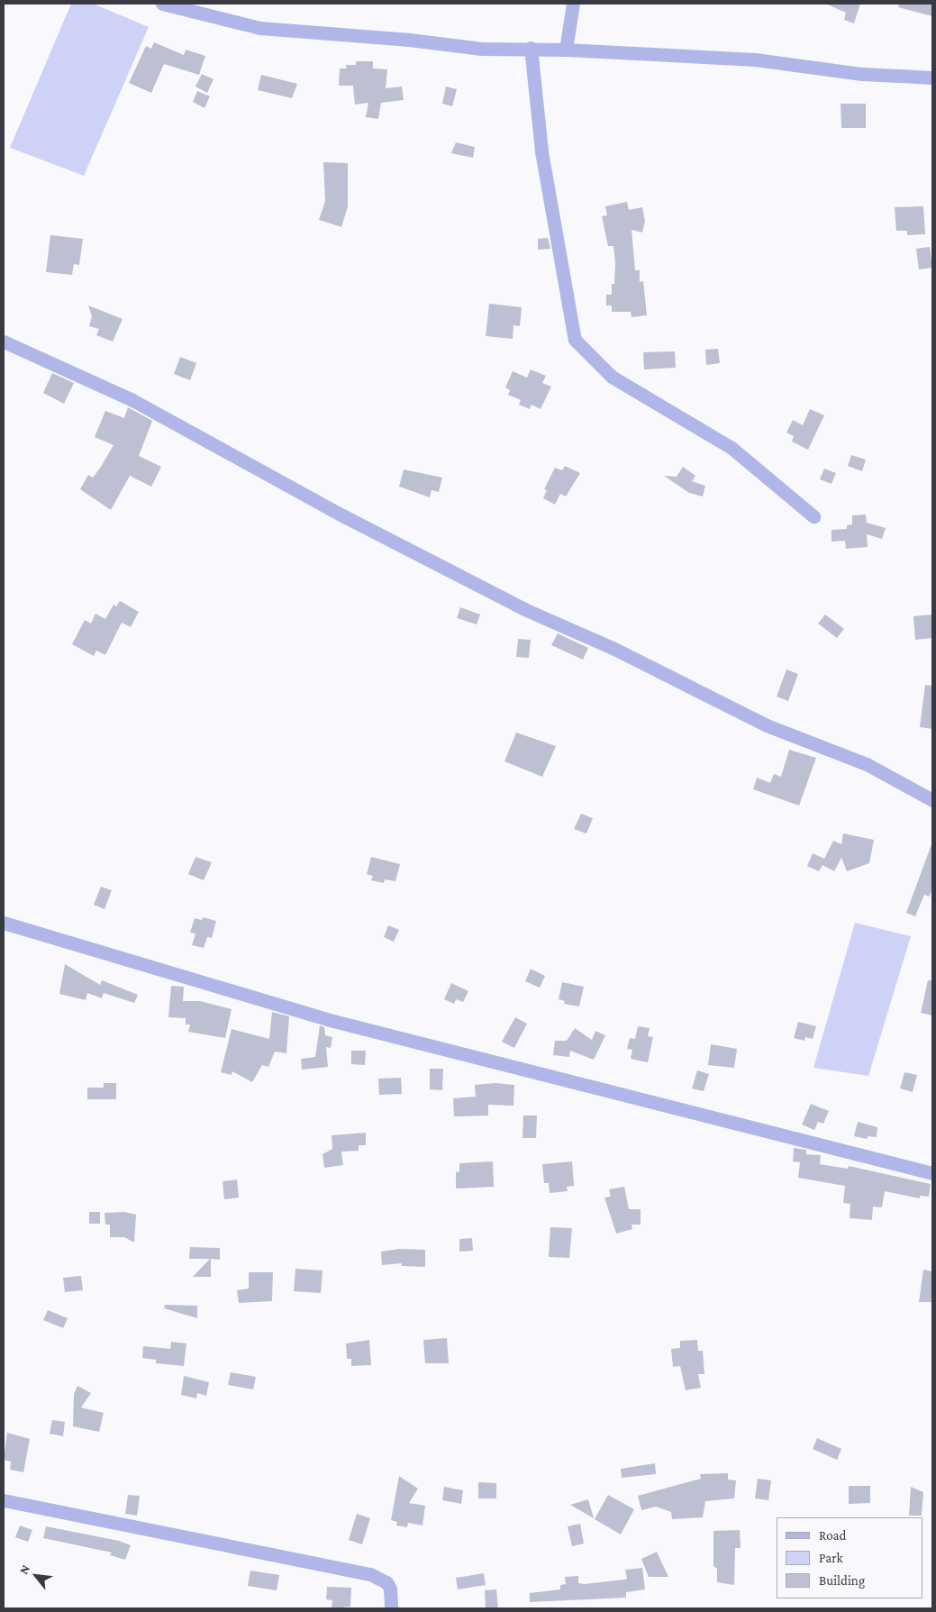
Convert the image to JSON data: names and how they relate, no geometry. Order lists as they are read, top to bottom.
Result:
{
  "legend": ["Road", "Park", "Building"],
  "north": "top left"
}
